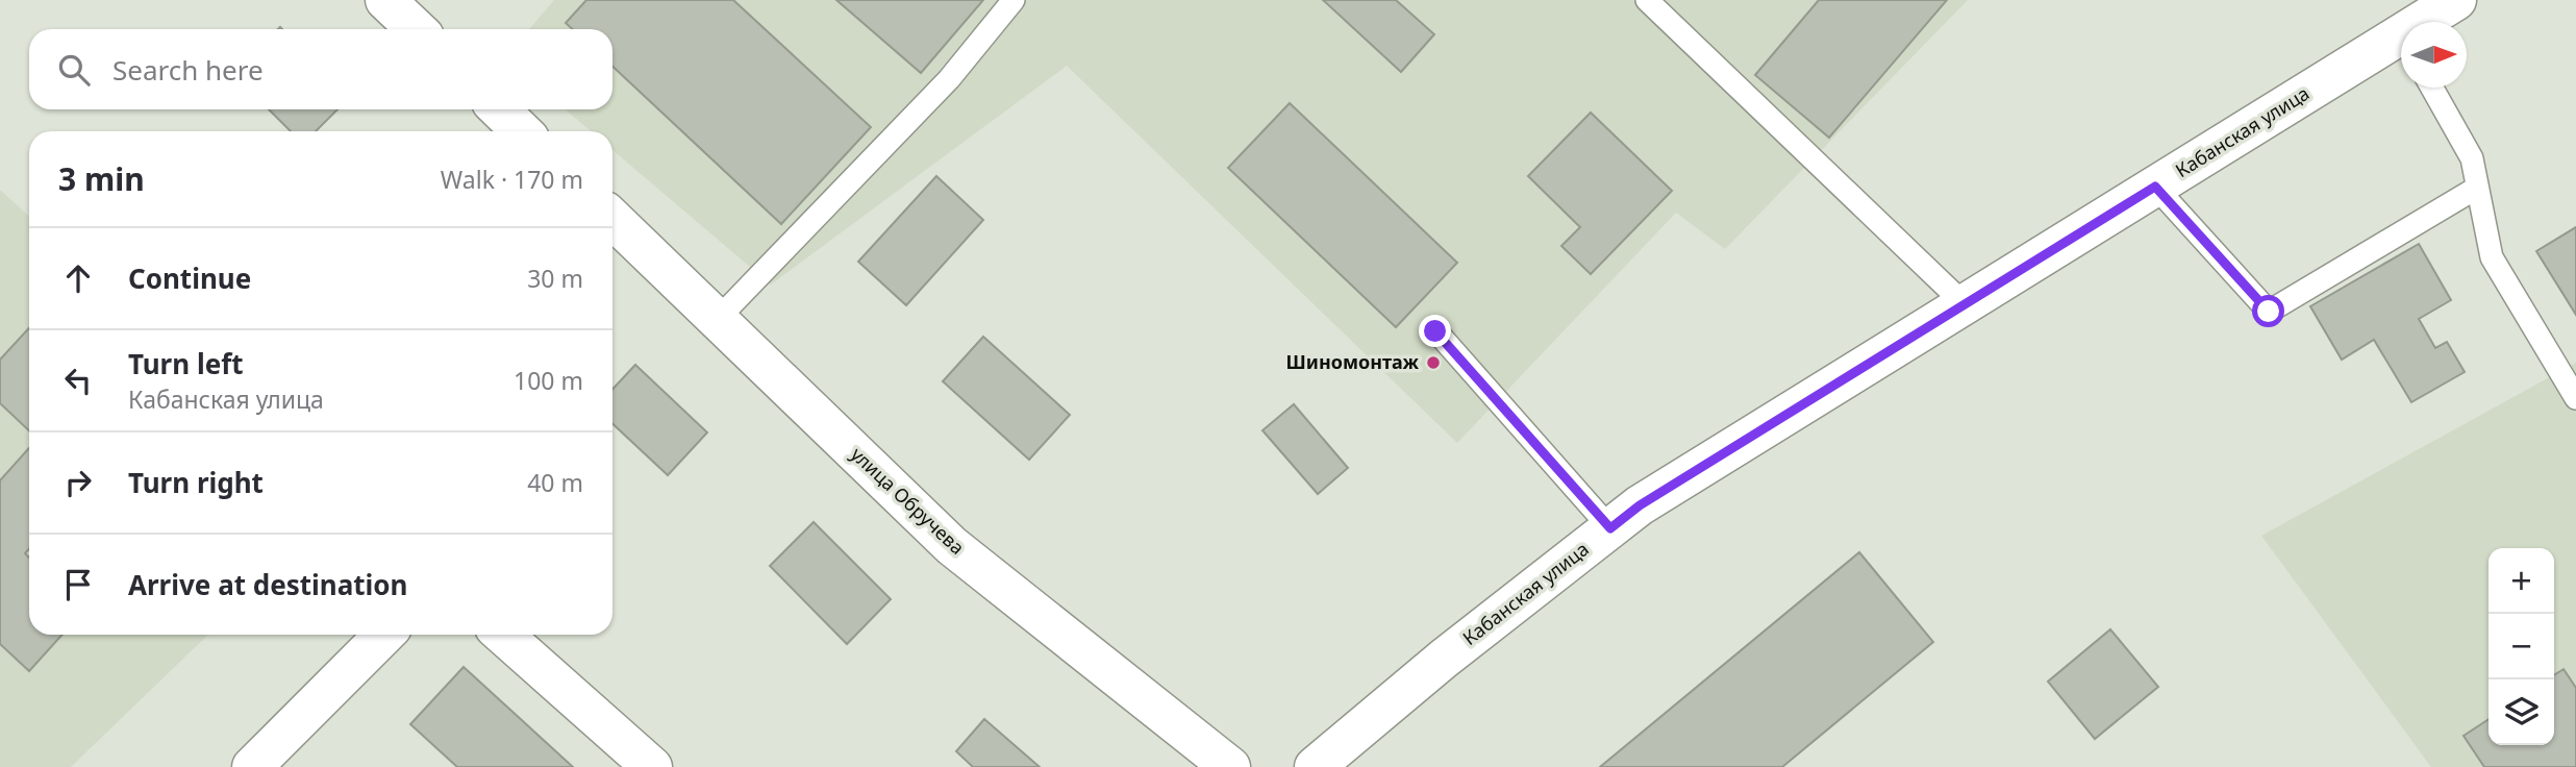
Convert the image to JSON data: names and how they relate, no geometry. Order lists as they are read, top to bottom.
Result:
{
  "streets": {
    "main road": ["Кабанская улица", "улица Обручева"]
  },
  "places": ["Шиномонтаж"],
  "north": "right",
  "page": {
    "search": "Search here",
    "heading": ["3 min", "Walk · 170 m"],
    "list": [
      ["Continue", "30 m"],
      ["Turn left", "Кабанская улица", "100 m"],
      ["Turn right", "40 m"],
      "Arrive at destination"
    ],
    "map_buttons": ["+", "−"]
  }
}
